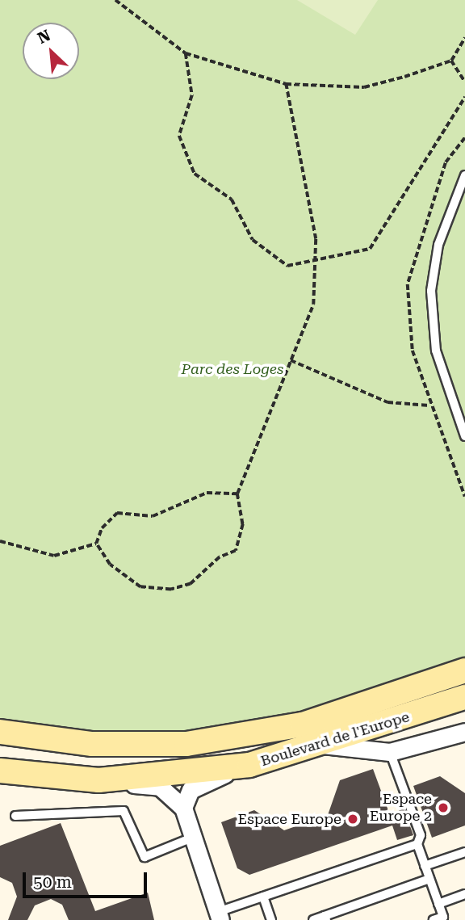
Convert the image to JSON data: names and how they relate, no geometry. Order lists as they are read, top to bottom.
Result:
{
  "streets": {
    "main road": ["Boulevard de l'Europe"]
  },
  "parks": ["Parc des Loges"],
  "places": ["Espace Europe 2", "Espace Europe"],
  "scale_bar": "50 m",
  "north": "top left"
}
